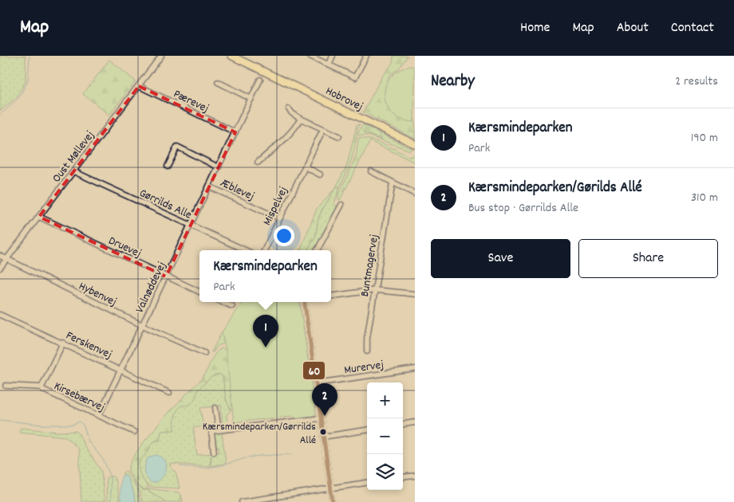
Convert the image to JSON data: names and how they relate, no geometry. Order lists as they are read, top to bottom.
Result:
{
  "streets": {
    "main road": ["Hobrovej"],
    "street": [
      "Pærevej",
      "Oust Møllevej",
      "Æblevej",
      "Gørrilds Alle",
      "Mispelvej",
      "Druevej",
      "Buntmagervej",
      "Valnøddevej",
      "Hybenvej",
      "Ferskenvej",
      "Murervej",
      "Kirsebærvej"
    ]
  },
  "crossings": [
    ["Pærevej", "Oust Møllevej"],
    ["Pærevej", "Valnøddevej"],
    ["Oust Møllevej", "Gørrilds Alle"],
    ["Oust Møllevej", "Druevej"],
    ["Oust Møllevej", "Hybenvej"],
    ["Æblevej", "Mispelvej"],
    ["Æblevej", "Valnøddevej"],
    ["Gørrilds Alle", "Valnøddevej"],
    ["Druevej", "Valnøddevej"],
    ["Valnøddevej", "Hybenvej"],
    ["Valnøddevej", "Ferskenvej"],
    ["Valnøddevej", "Kirsebærvej"],
    ["Ferskenvej", "Kirsebærvej"]
  ],
  "places": ["Kærsmindeparken/Gørrilds Allé"],
  "lines": ["transit line 60"],
  "page": {
    "header": "Map",
    "nav": [
      "Home",
      "Map",
      "About",
      "Contact"
    ],
    "heading": ["Nearby", "2 results"],
    "list": [
      {
        "mark": "1",
        "name": "Kærsmindeparken",
        "note": "Park",
        "value": "190 m"
      },
      {
        "mark": "2",
        "name": "Kærsmindeparken/Gørilds Allé",
        "note": "Bus stop · Gørrilds Alle",
        "value": "310 m"
      }
    ],
    "buttons": ["Save", "Share"],
    "popup": ["Kærsmindeparken", "Park"],
    "pins": ["1", "2"],
    "map_buttons": ["+", "−"]
  }
}
